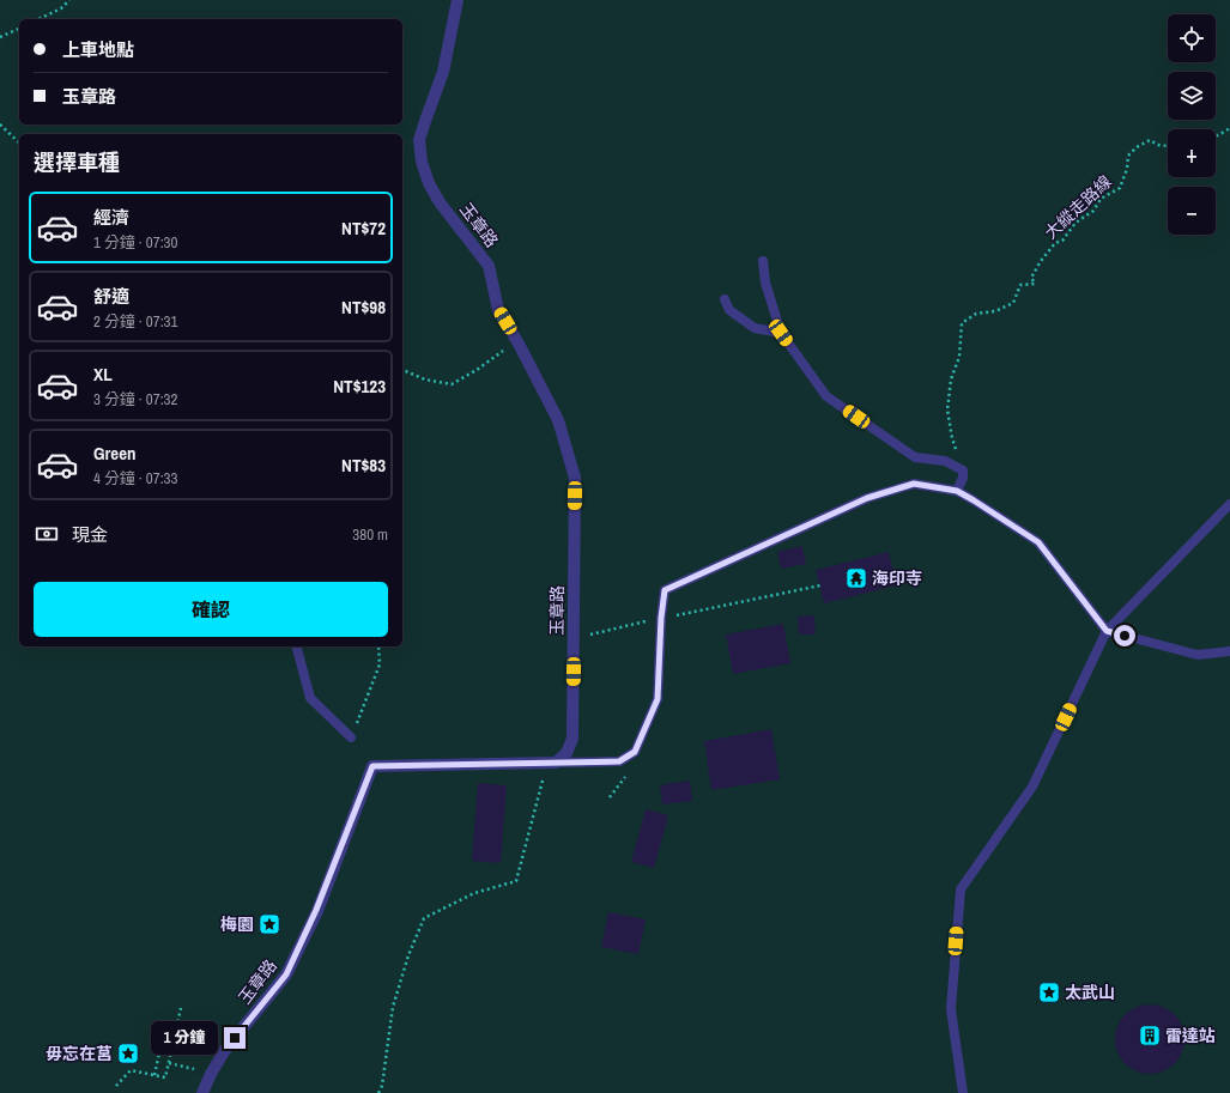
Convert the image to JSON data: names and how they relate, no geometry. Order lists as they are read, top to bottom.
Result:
{
  "streets": {
    "street": ["玉章路"],
    "path": ["大縱走路線"]
  },
  "places": {
    "temple": ["海印寺"],
    "place": ["梅園", "太武山", "毋忘在莒"],
    "building": ["雷達站"]
  },
  "page": {
    "map_buttons": ["+", "−"],
    "banner": ["上車地點", "玉章路"],
    "heading": "選擇車種",
    "list": [
      {
        "name": "經濟",
        "note": "1 分鐘 · 07:30",
        "value": "NT$72"
      },
      {
        "name": "舒適",
        "note": "2 分鐘 · 07:31",
        "value": "NT$98"
      },
      {
        "name": "XL",
        "note": "3 分鐘 · 07:32",
        "value": "NT$123"
      },
      {
        "name": "Green",
        "note": "4 分鐘 · 07:33",
        "value": "NT$83"
      }
    ],
    "pay": ["現金", "380 m"],
    "buttons": "確認",
    "bubble": "1 分鐘"
  }
}
